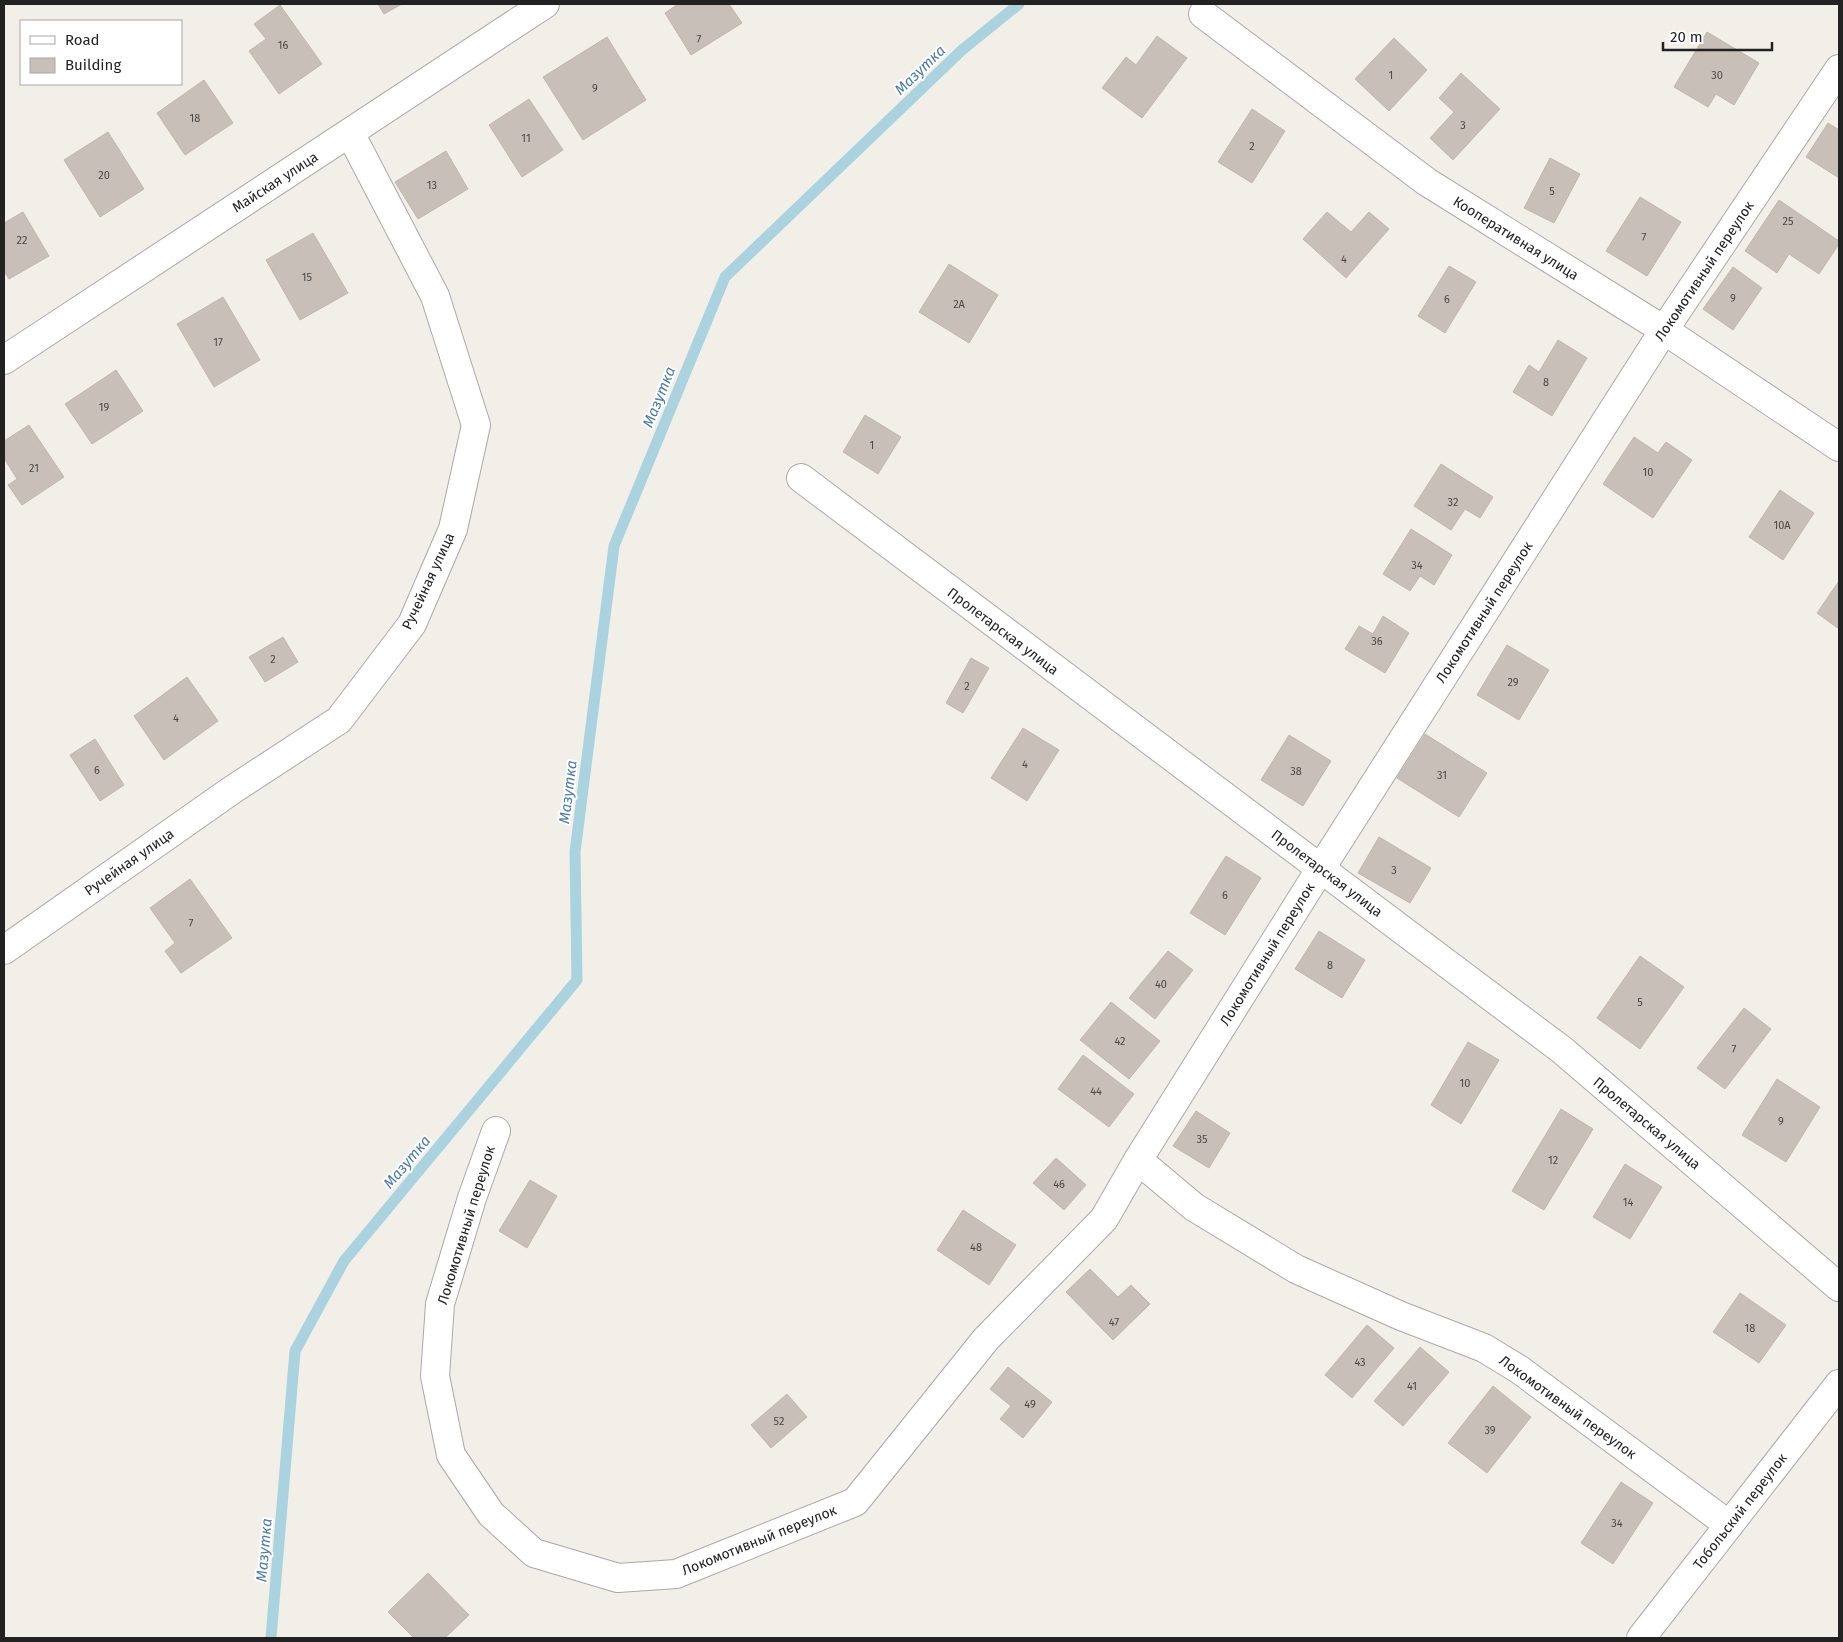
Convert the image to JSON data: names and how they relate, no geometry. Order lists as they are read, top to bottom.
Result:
{
  "streets": {
    "street": [
      "Майская улица",
      "Кооперативная улица",
      "Локомотивный переулок",
      "Ручейная улица",
      "Пролетарская улица",
      "Тобольский переулок"
    ]
  },
  "crossings": [
    ["Майская улица", "Ручейная улица"],
    ["Кооперативная улица", "Локомотивный переулок"],
    ["Локомотивный переулок", "Пролетарская улица"],
    ["Локомотивный переулок", "Тобольский переулок"]
  ],
  "water": ["Мазутка"],
  "house_numbers": [
    "7",
    "16",
    "1",
    "30",
    "9",
    "18",
    "3",
    "11",
    "2",
    "20",
    "13",
    "5",
    "25",
    "7",
    "22",
    "4",
    "15",
    "9",
    "6",
    "2А",
    "17",
    "8",
    "19",
    "1",
    "21",
    "10",
    "32",
    "10А",
    "34",
    "36",
    "2",
    "29",
    "2",
    "4",
    "4",
    "6",
    "38",
    "31",
    "3",
    "6",
    "7",
    "8",
    "40",
    "5",
    "42",
    "7",
    "10",
    "44",
    "9",
    "35",
    "12",
    "46",
    "14",
    "48",
    "47",
    "18",
    "43",
    "41",
    "49",
    "52",
    "39",
    "34"
  ],
  "legend": ["Road", "Building"],
  "scale_bar": "20 m"
}
